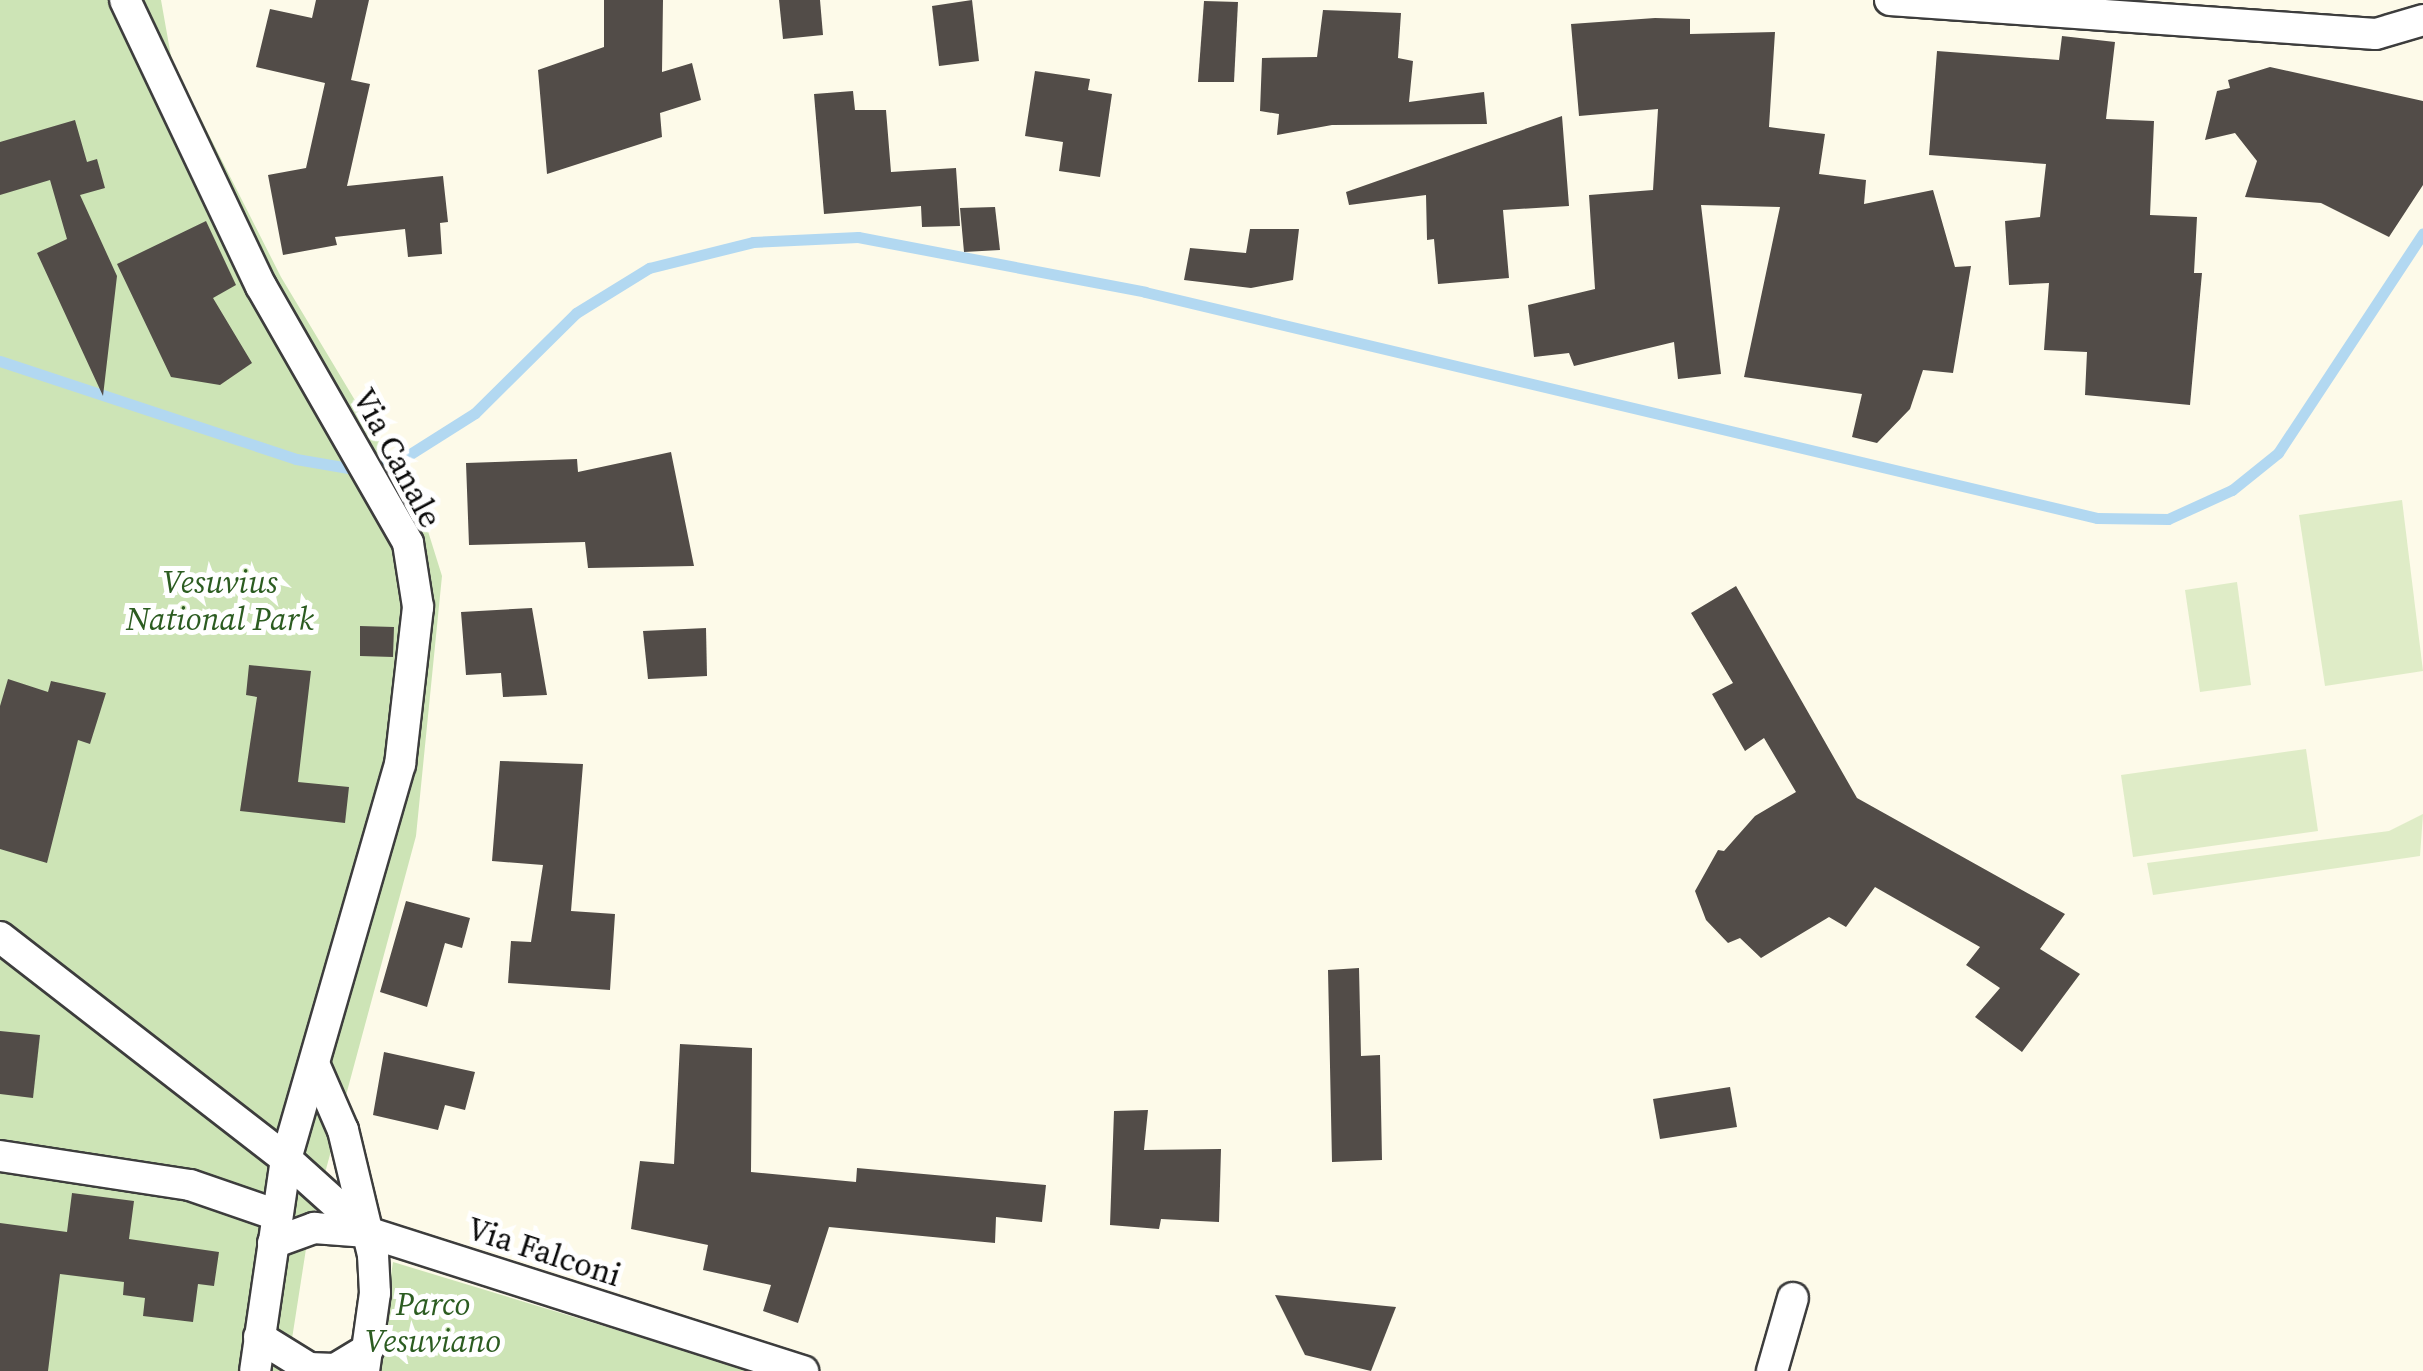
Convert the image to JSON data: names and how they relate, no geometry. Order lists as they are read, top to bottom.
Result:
{
  "streets": {
    "street": ["Via Canale", "Via Falconi"]
  },
  "crossings": [
    ["Via Canale", "Via Falconi"]
  ],
  "parks": ["Vesuvius National Park", "Parco Vesuviano"]
}
